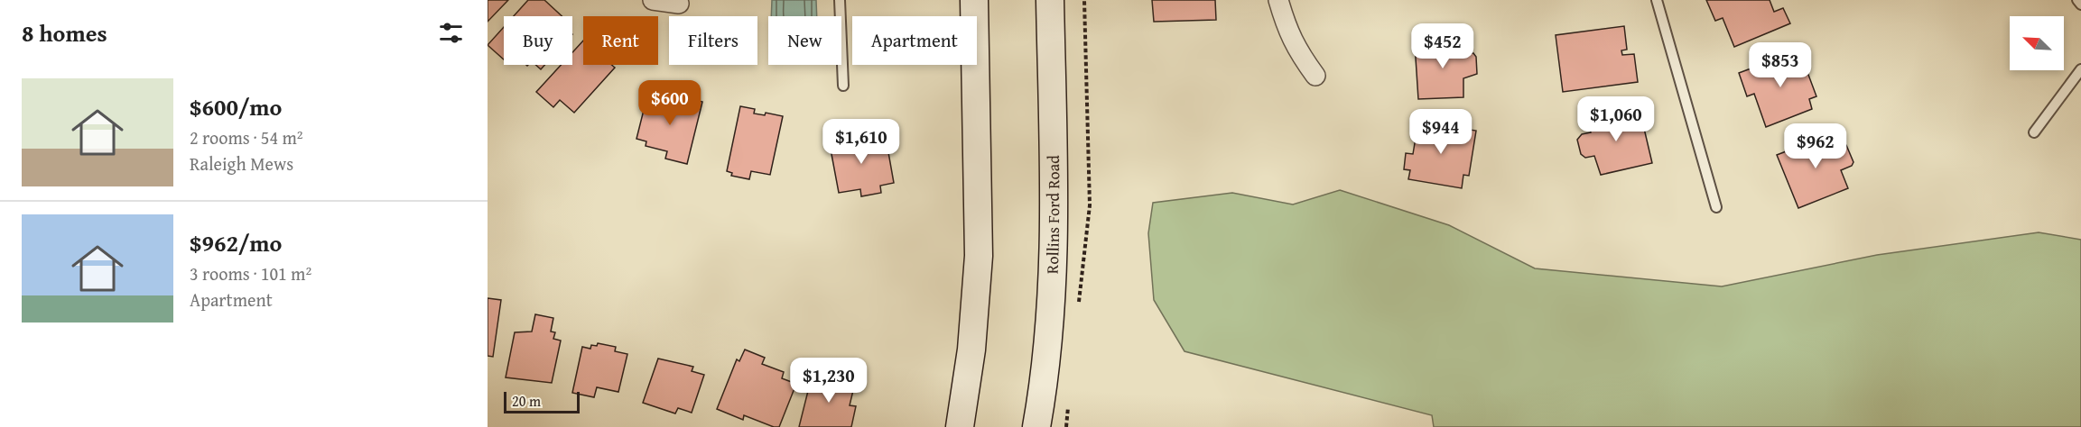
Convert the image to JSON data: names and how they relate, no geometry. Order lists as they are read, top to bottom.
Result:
{
  "streets": {
    "main road": ["Rollins Ford Road"]
  },
  "scale_bar": "20 m",
  "north": "top left",
  "page": {
    "heading": "8 homes",
    "chip": [
      "Buy",
      "Rent",
      "Filters",
      "New",
      "Apartment"
    ],
    "price": [
      "$452",
      "$853",
      "$600",
      "$1,060",
      "$944",
      "$1,610",
      "$962",
      "$1,230"
    ],
    "list": [
      {
        "name": "$600/mo",
        "note": "2 rooms · 54 m² · Raleigh Mews"
      },
      {
        "name": "$962/mo",
        "note": "3 rooms · 101 m² · Apartment"
      }
    ],
    "scale": "20 m"
  }
}
